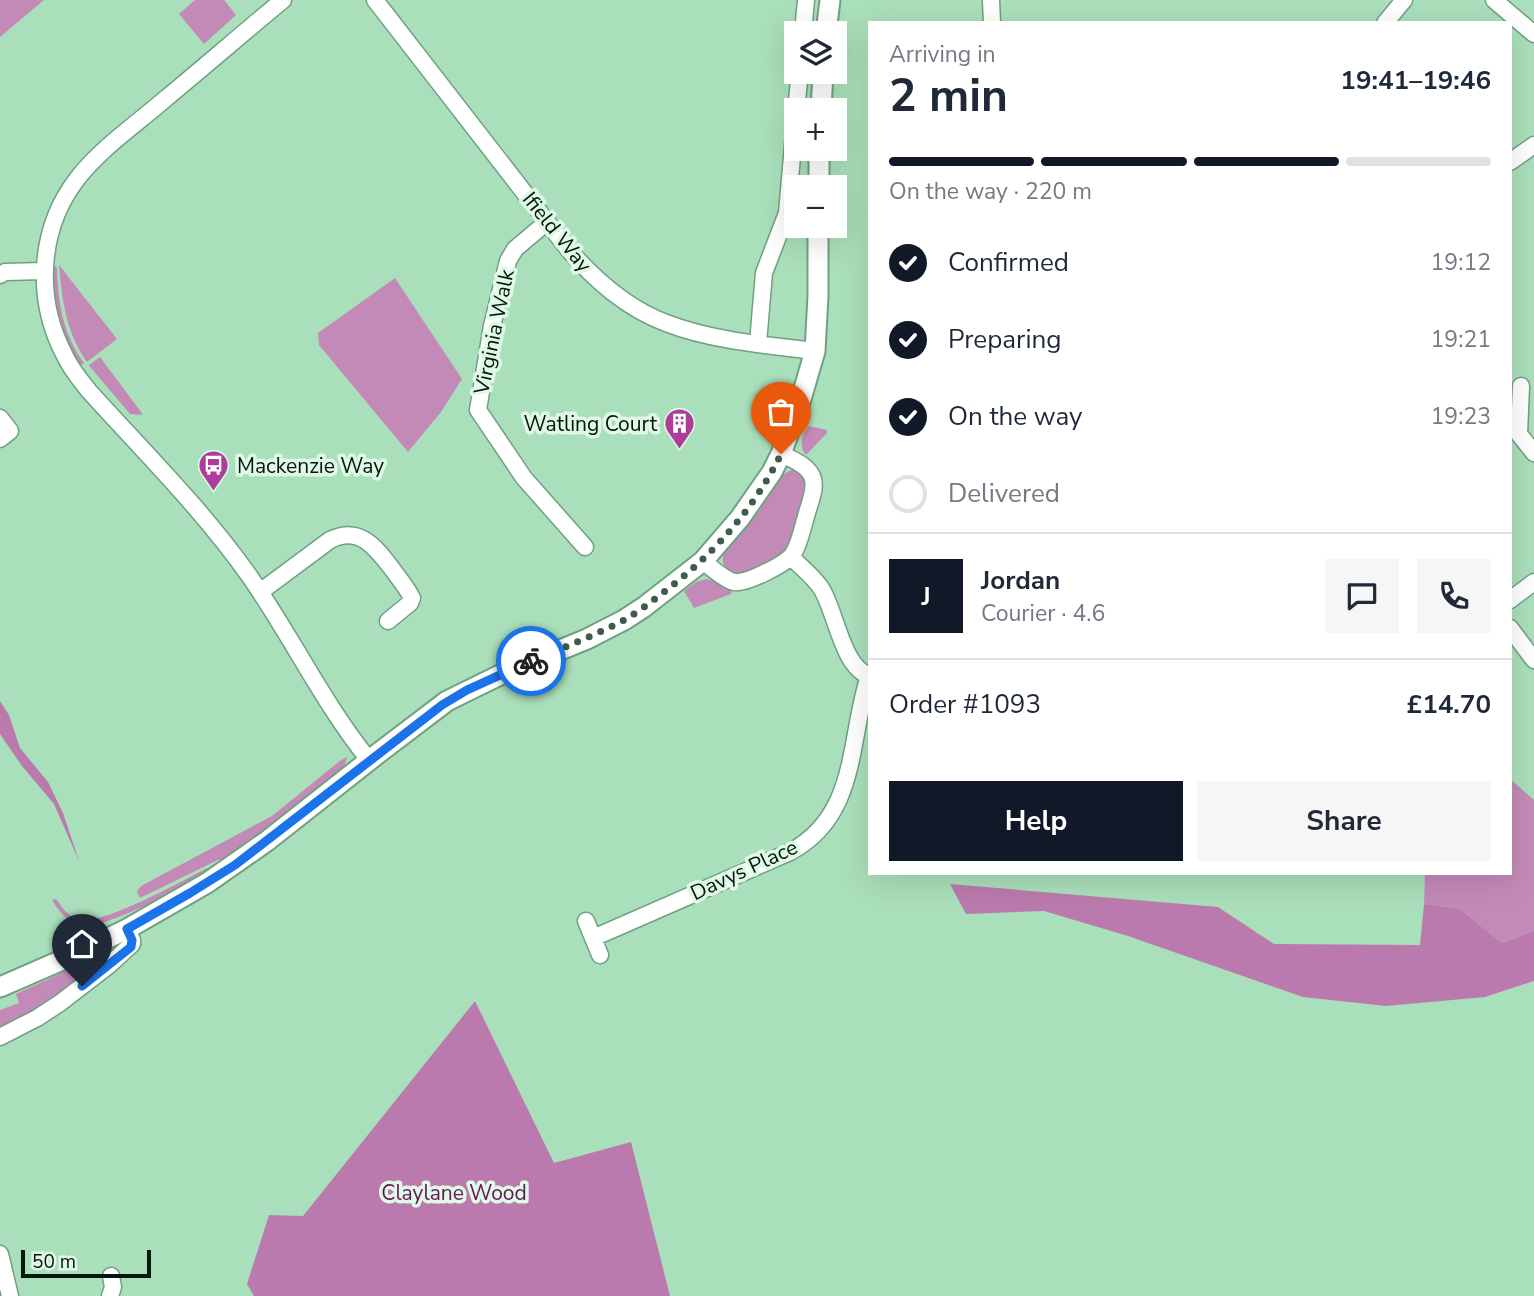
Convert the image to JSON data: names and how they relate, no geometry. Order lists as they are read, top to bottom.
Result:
{
  "streets": {
    "street": ["Ifield Way", "Virginia Walk", "Davys Place"]
  },
  "crossings": [
    ["Ifield Way", "Virginia Walk"]
  ],
  "parks": ["Claylane Wood"],
  "places": {
    "building": ["Watling Court"],
    "bus stop": ["Mackenzie Way"]
  },
  "scale_bar": "50 m",
  "page": {
    "map_buttons": ["+", "−"],
    "heading": ["2 min", "Arriving in", "19:41–19:46"],
    "panel": [
      "Jordan",
      "Courier · 4.6",
      "Order #1093",
      "£14.70"
    ],
    "bar": "On the way · 220 m",
    "list": [
      ["Confirmed", "19:12"],
      ["Preparing", "19:21"],
      ["On the way", "19:23"],
      "Delivered"
    ],
    "round": "J",
    "buttons": ["Help", "Share"],
    "scale": "50 m"
  }
}
